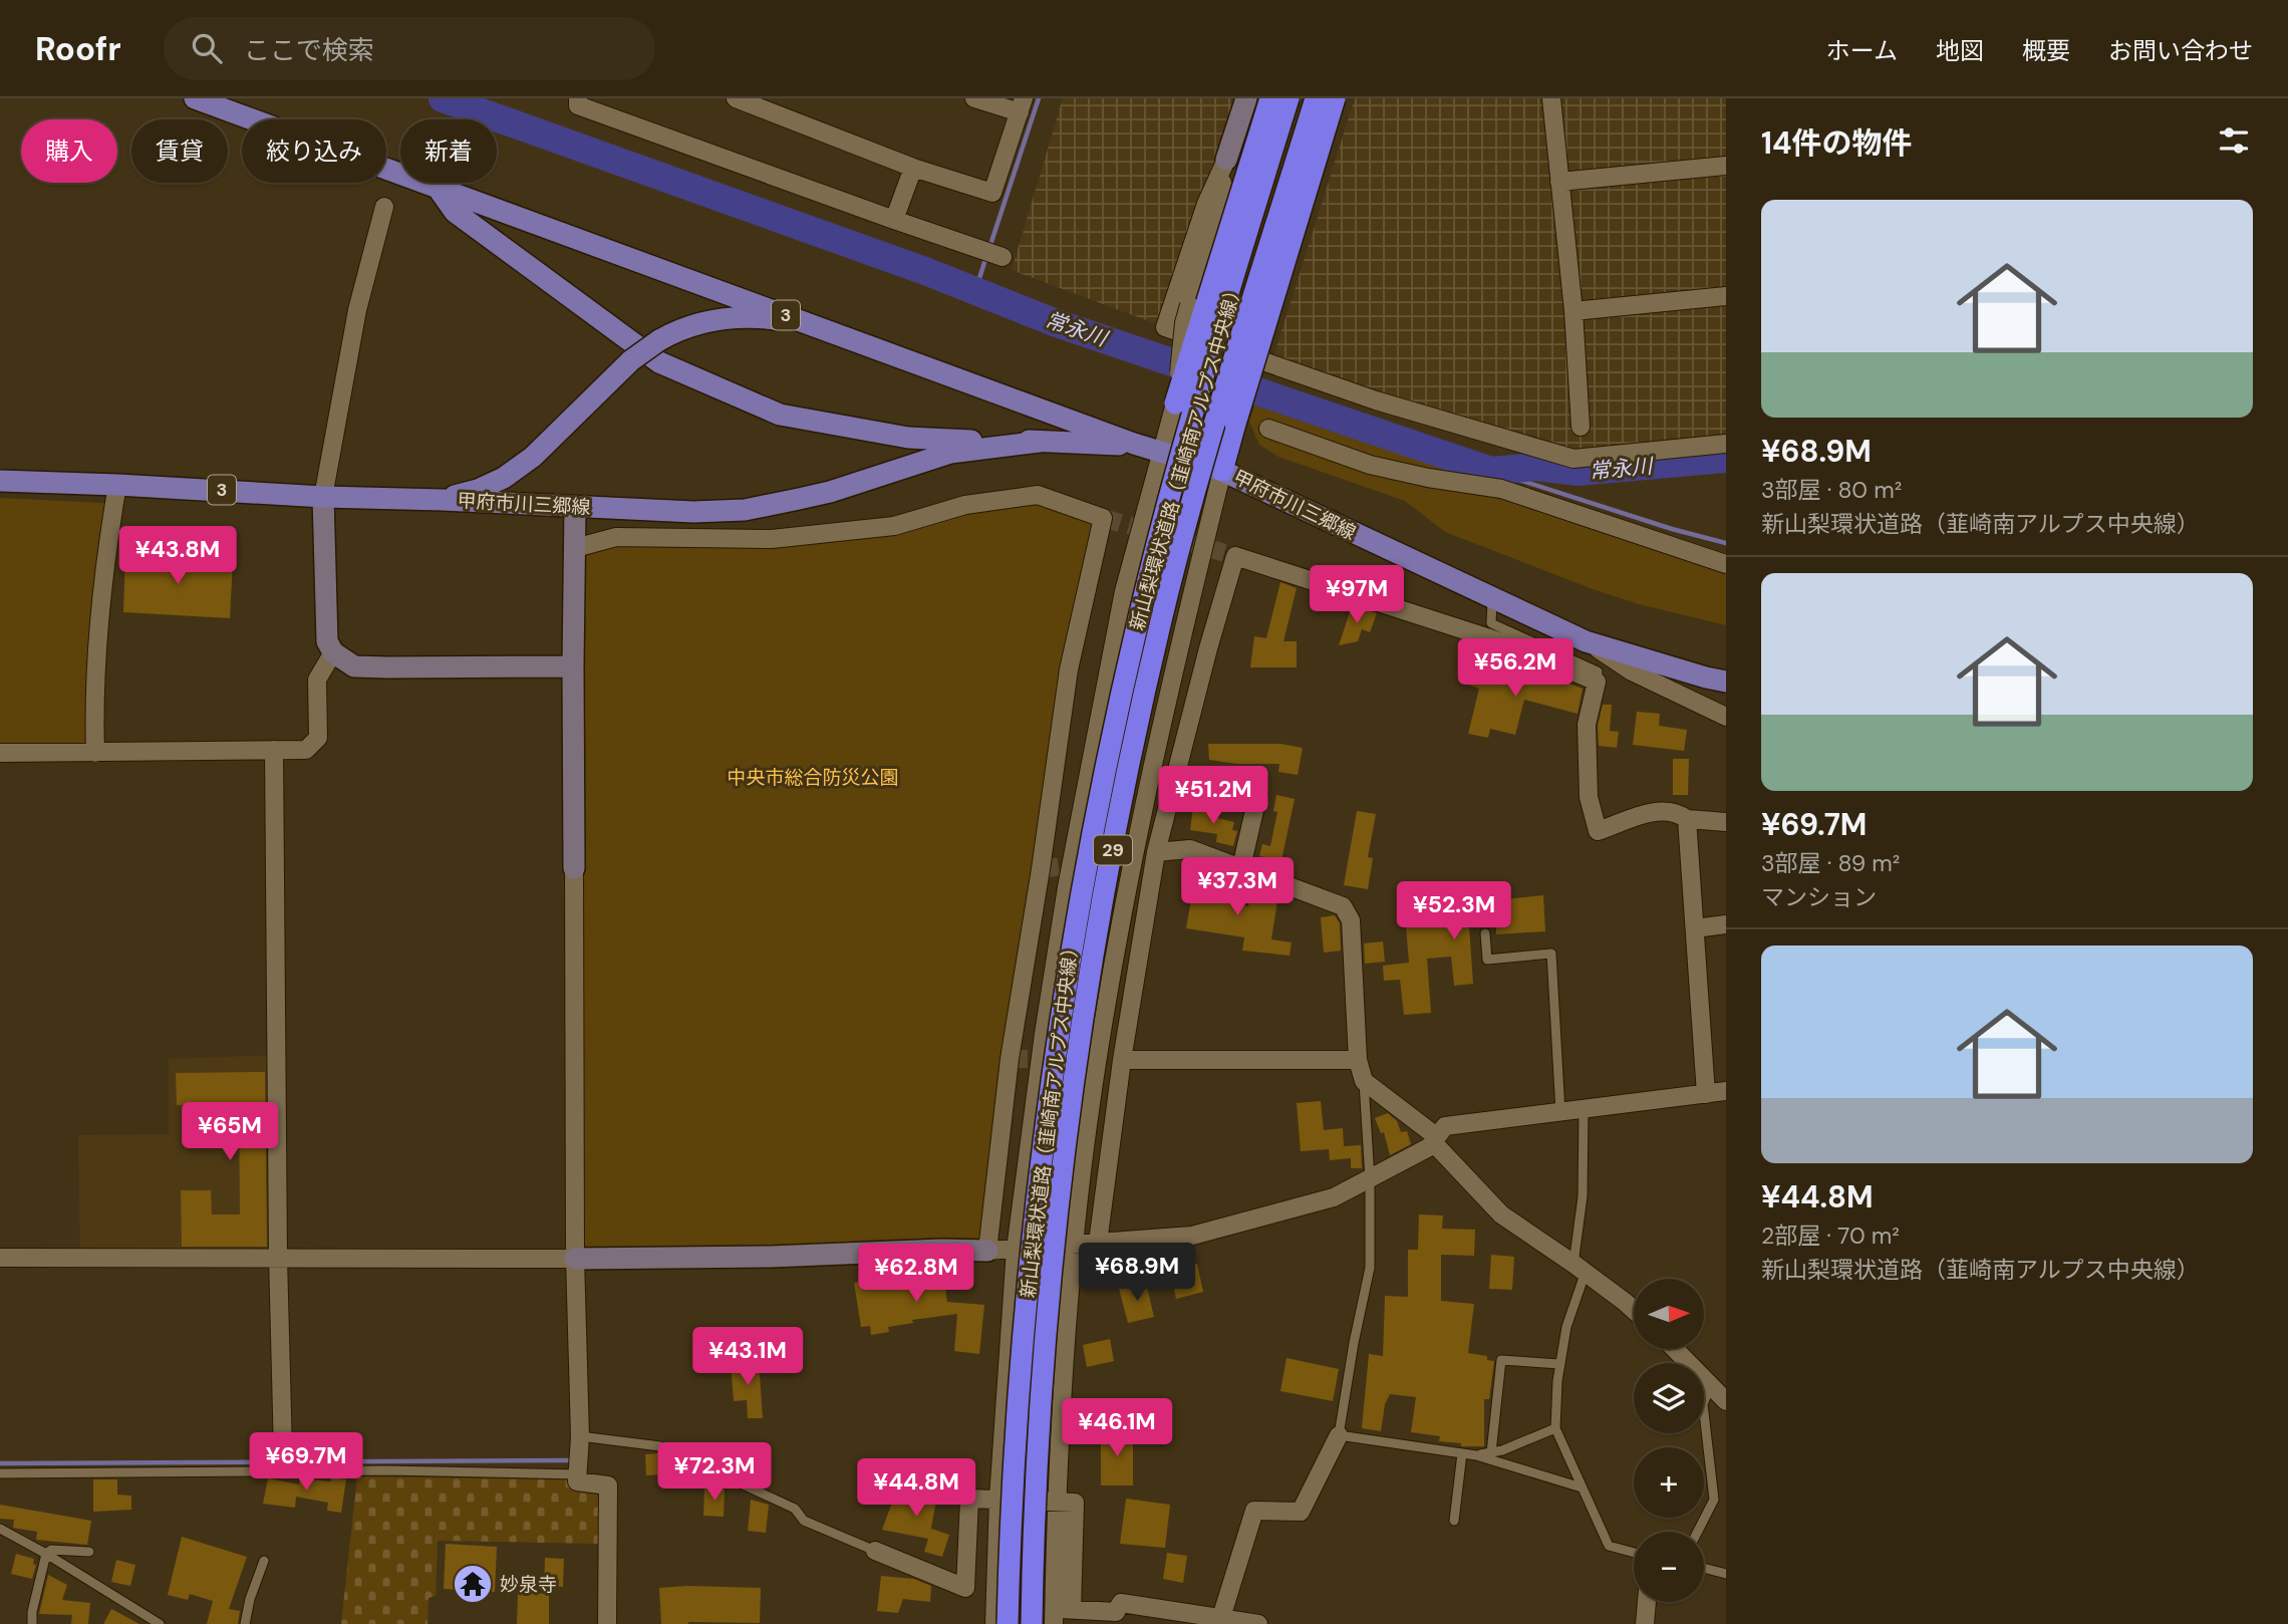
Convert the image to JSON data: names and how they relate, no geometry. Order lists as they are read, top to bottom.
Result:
{
  "streets": {
    "highway": ["新山梨環状道路（韮崎南アルプス中央線）", "29"],
    "main road": ["3", "甲府市川三郷線"]
  },
  "water": ["常永川"],
  "parks": ["中央市総合防災公園"],
  "places": {
    "temple": ["妙泉寺"]
  },
  "north": "right",
  "page": {
    "header": "Roofr",
    "search": "ここで検索",
    "nav": [
      "ホーム",
      "地図",
      "概要",
      "お問い合わせ"
    ],
    "heading": "14件の物件",
    "chip": [
      "購入",
      "賃貸",
      "絞り込み",
      "新着"
    ],
    "list": [
      {
        "name": "¥68.9M",
        "note": "3部屋 · 80 m² · 新山梨環状道路（韮崎南アルプス中央線）"
      },
      {
        "name": "¥69.7M",
        "note": "3部屋 · 89 m² · マンション"
      },
      {
        "name": "¥44.8M",
        "note": "2部屋 · 70 m² · 新山梨環状道路（韮崎南アルプス中央線）"
      }
    ],
    "price": [
      "¥43.8M",
      "¥97M",
      "¥56.2M",
      "¥51.2M",
      "¥37.3M",
      "¥52.3M",
      "¥65M",
      "¥68.9M",
      "¥62.8M",
      "¥43.1M",
      "¥46.1M",
      "¥69.7M",
      "¥72.3M",
      "¥44.8M"
    ],
    "map_buttons": ["+", "−"]
  }
}
